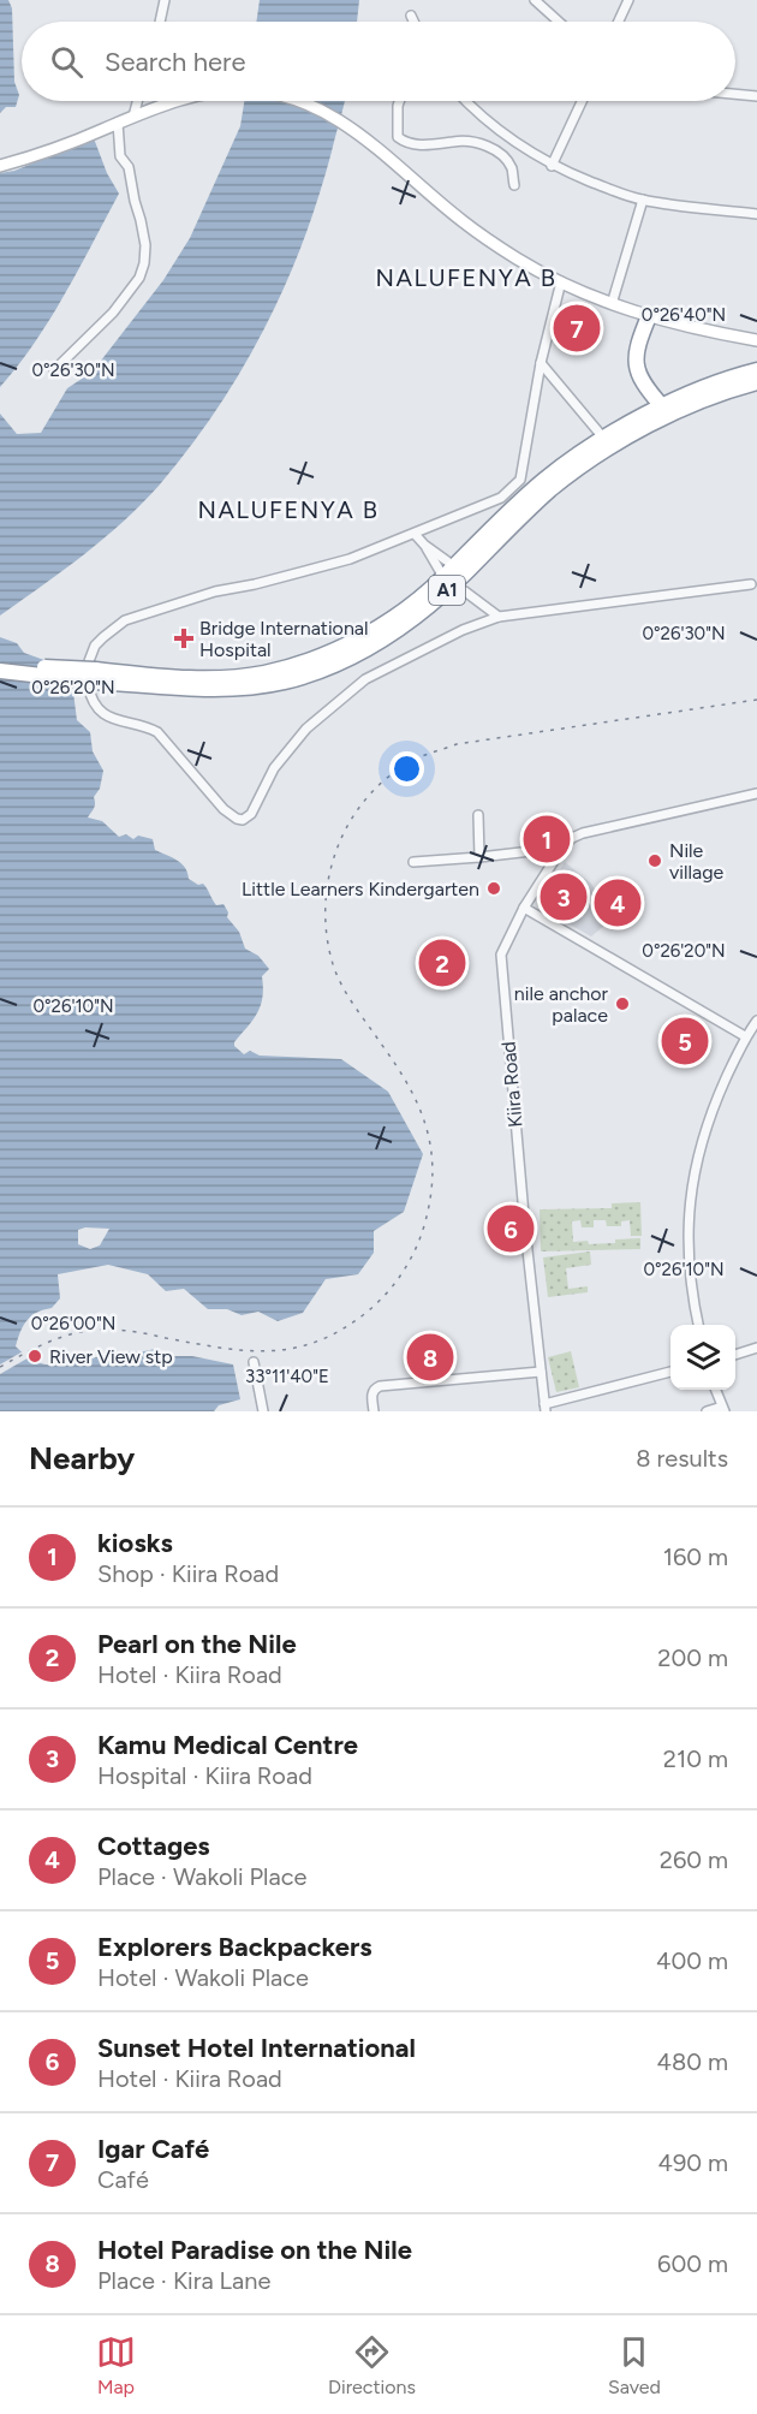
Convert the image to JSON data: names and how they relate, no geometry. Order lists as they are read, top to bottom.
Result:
{
  "streets": {
    "highway": ["A1"],
    "street": ["Kiira Road"]
  },
  "districts": ["NALUFENYA B", "NALUFENYA B"],
  "places": {
    "health": ["Bridge International Hospital"],
    "other": [
      "Nile village",
      "Little Learners Kindergarten",
      "nile anchor palace",
      "River View stp"
    ]
  },
  "page": {
    "search": "Search here",
    "pins": [
      "7",
      "1",
      "3",
      "4",
      "2",
      "5",
      "6",
      "8"
    ],
    "heading": ["Nearby", "8 results"],
    "list": [
      {
        "mark": "1",
        "name": "kiosks",
        "note": "Shop · Kiira Road",
        "value": "160 m"
      },
      {
        "mark": "2",
        "name": "Pearl on the Nile",
        "note": "Hotel · Kiira Road",
        "value": "200 m"
      },
      {
        "mark": "3",
        "name": "Kamu Medical Centre",
        "note": "Hospital · Kiira Road",
        "value": "210 m"
      },
      {
        "mark": "4",
        "name": "Cottages",
        "note": "Place · Wakoli Place",
        "value": "260 m"
      },
      {
        "mark": "5",
        "name": "Explorers Backpackers",
        "note": "Hotel · Wakoli Place",
        "value": "400 m"
      },
      {
        "mark": "6",
        "name": "Sunset Hotel International",
        "note": "Hotel · Kiira Road",
        "value": "480 m"
      },
      {
        "mark": "7",
        "name": "Igar Café",
        "note": "Café",
        "value": "490 m"
      },
      {
        "mark": "8",
        "name": "Hotel Paradise on the Nile",
        "note": "Place · Kira Lane",
        "value": "600 m"
      }
    ],
    "nav": ["Map", "Directions", "Saved"]
  },
  "coordinates": [
    "0°26'40\"N",
    "0°26'30\"N",
    "0°26'20\"N",
    "0°26'10\"N",
    "0°26'00\"N",
    "33°11'40\"E"
  ]
}
